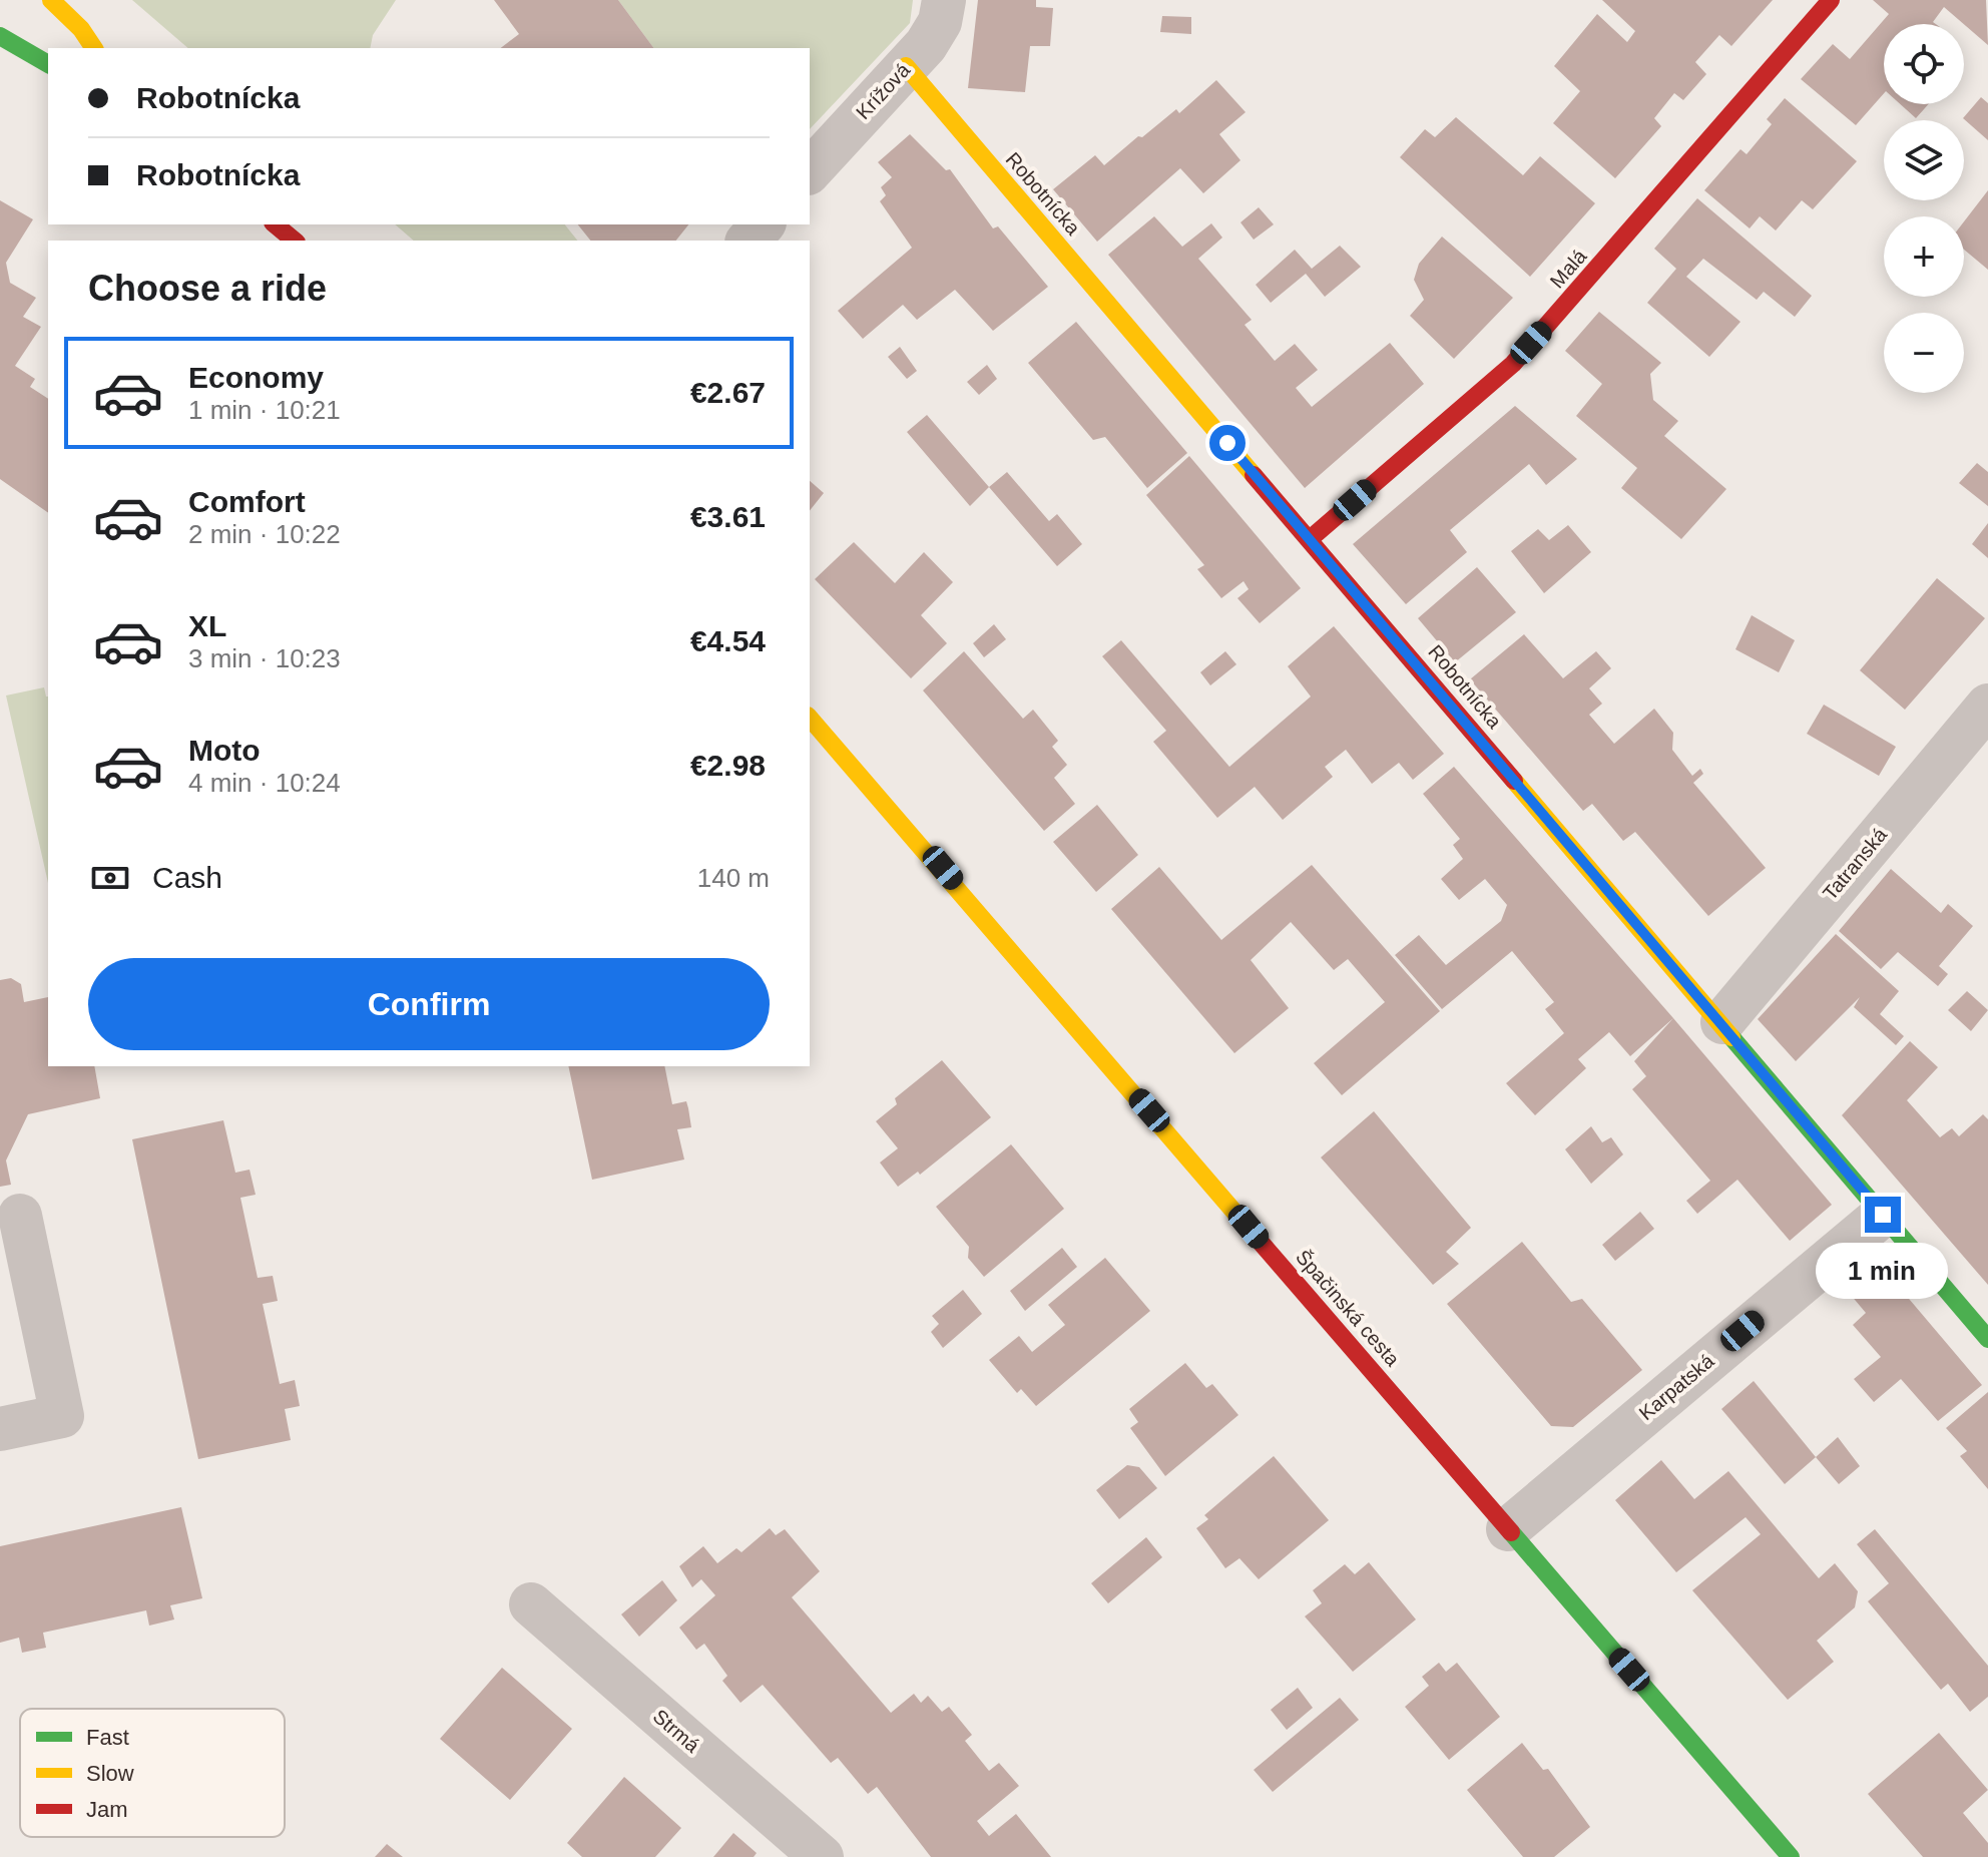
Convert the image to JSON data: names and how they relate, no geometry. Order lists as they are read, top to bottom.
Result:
{
  "streets": {
    "street": [
      "Krížová",
      "Robotnícka",
      "Malá",
      "Tatranská",
      "Špačinská cesta",
      "Karpatská",
      "Strmá"
    ]
  },
  "crossings": [
    ["Krížová", "Robotnícka"],
    ["Robotnícka", "Malá"],
    ["Robotnícka", "Tatranská"],
    ["Robotnícka", "Karpatská"],
    ["Špačinská cesta", "Karpatská"]
  ],
  "legend": ["Fast", "Slow", "Jam"],
  "page": {
    "map_buttons": ["+", "−"],
    "banner": ["Robotnícka", "Robotnícka"],
    "heading": "Choose a ride",
    "list": [
      {
        "name": "Economy",
        "note": "1 min · 10:21",
        "value": "€2.67"
      },
      {
        "name": "Comfort",
        "note": "2 min · 10:22",
        "value": "€3.61"
      },
      {
        "name": "XL",
        "note": "3 min · 10:23",
        "value": "€4.54"
      },
      {
        "name": "Moto",
        "note": "4 min · 10:24",
        "value": "€2.98"
      }
    ],
    "pay": ["Cash", "140 m"],
    "buttons": "Confirm",
    "bubble": "1 min"
  }
}
